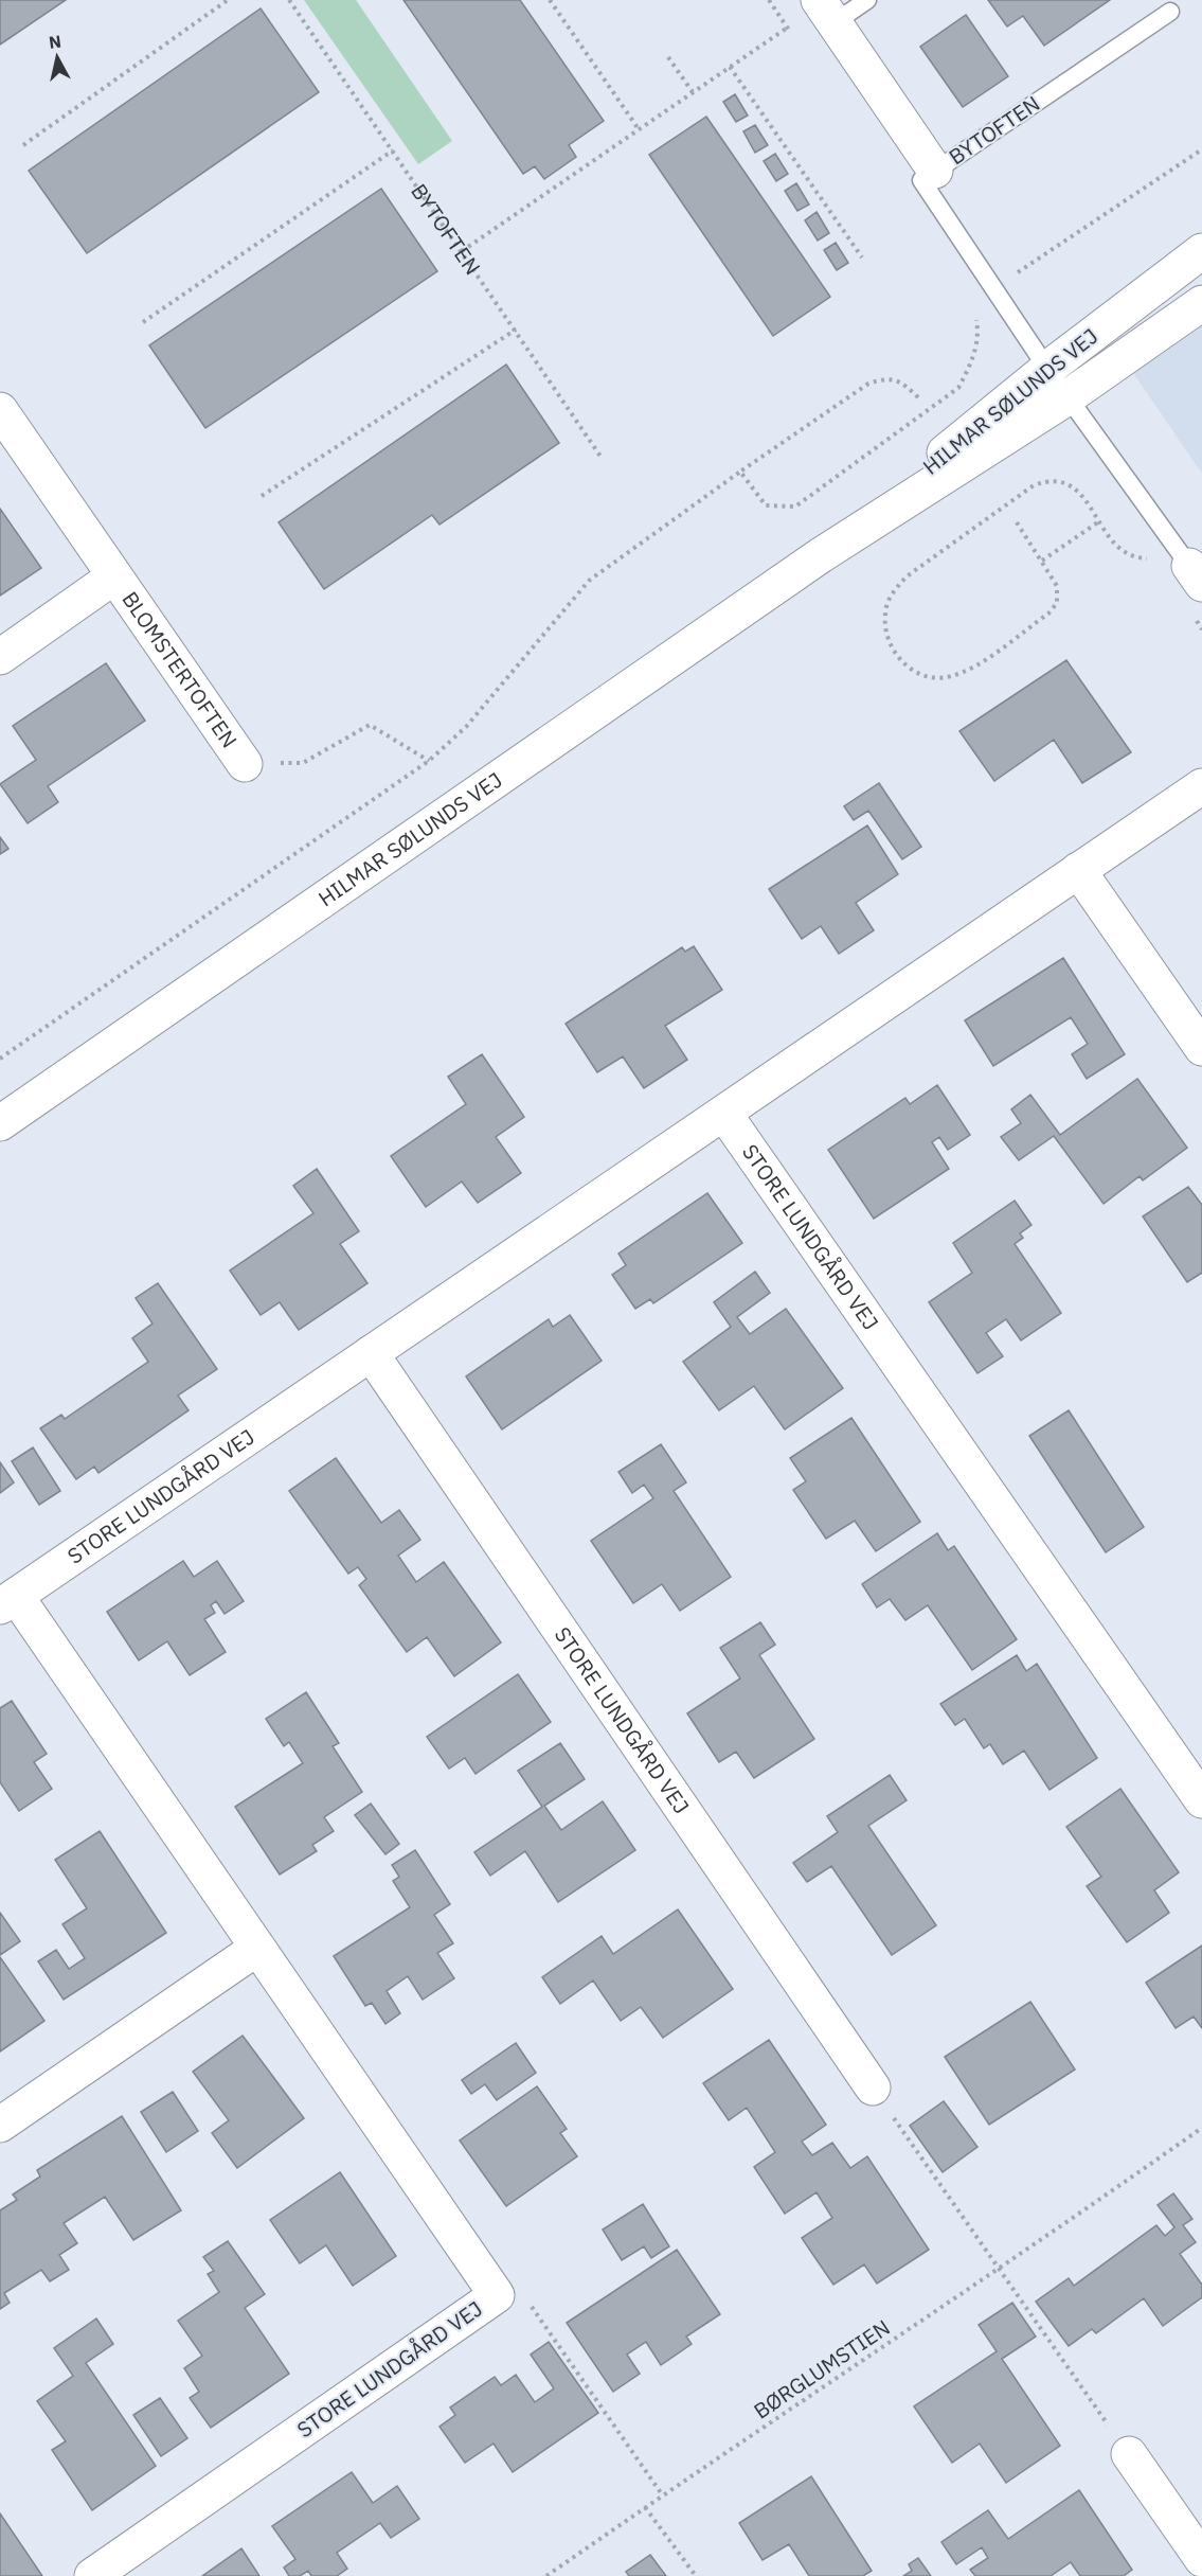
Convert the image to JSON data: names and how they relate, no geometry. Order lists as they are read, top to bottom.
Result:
{
  "streets": {
    "street": [
      "BYTOFTEN",
      "HILMAR SØLUNDS VEJ",
      "BLOMSTERTOFTEN",
      "STORE LUNDGÅRD VEJ"
    ],
    "path": ["BØRGLUMSTIEN"]
  },
  "north": "top"
}
